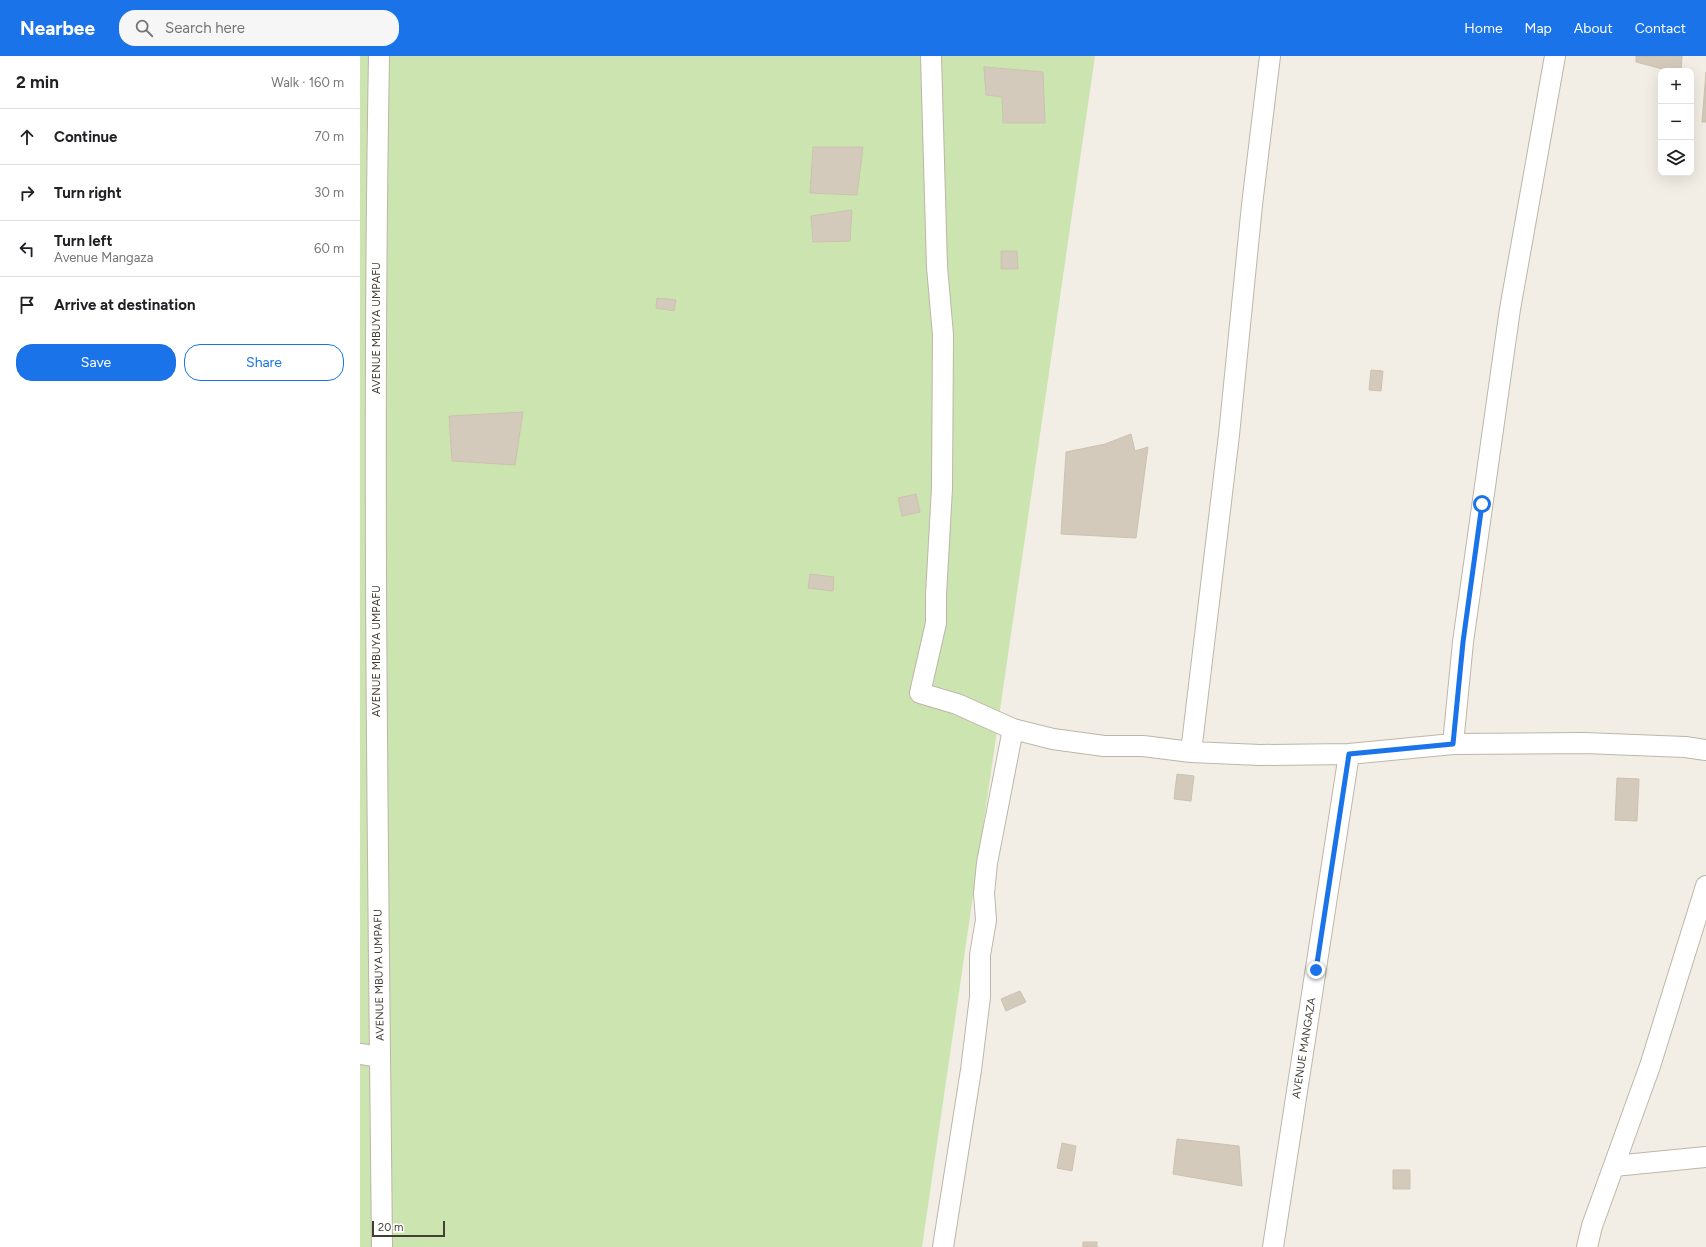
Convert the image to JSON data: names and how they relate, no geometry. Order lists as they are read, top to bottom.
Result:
{
  "streets": {
    "street": ["AVENUE MBUYA UMPAFU", "AVENUE MANGAZA"]
  },
  "scale_bar": "20 m",
  "page": {
    "header": "Nearbee",
    "search": "Search here",
    "nav": [
      "Home",
      "Map",
      "About",
      "Contact"
    ],
    "heading": ["2 min", "Walk · 160 m"],
    "map_buttons": ["+", "−"],
    "list": [
      ["Continue", "70 m"],
      ["Turn right", "30 m"],
      ["Turn left", "Avenue Mangaza", "60 m"],
      "Arrive at destination"
    ],
    "buttons": ["Save", "Share"],
    "scale": "20 m"
  }
}
